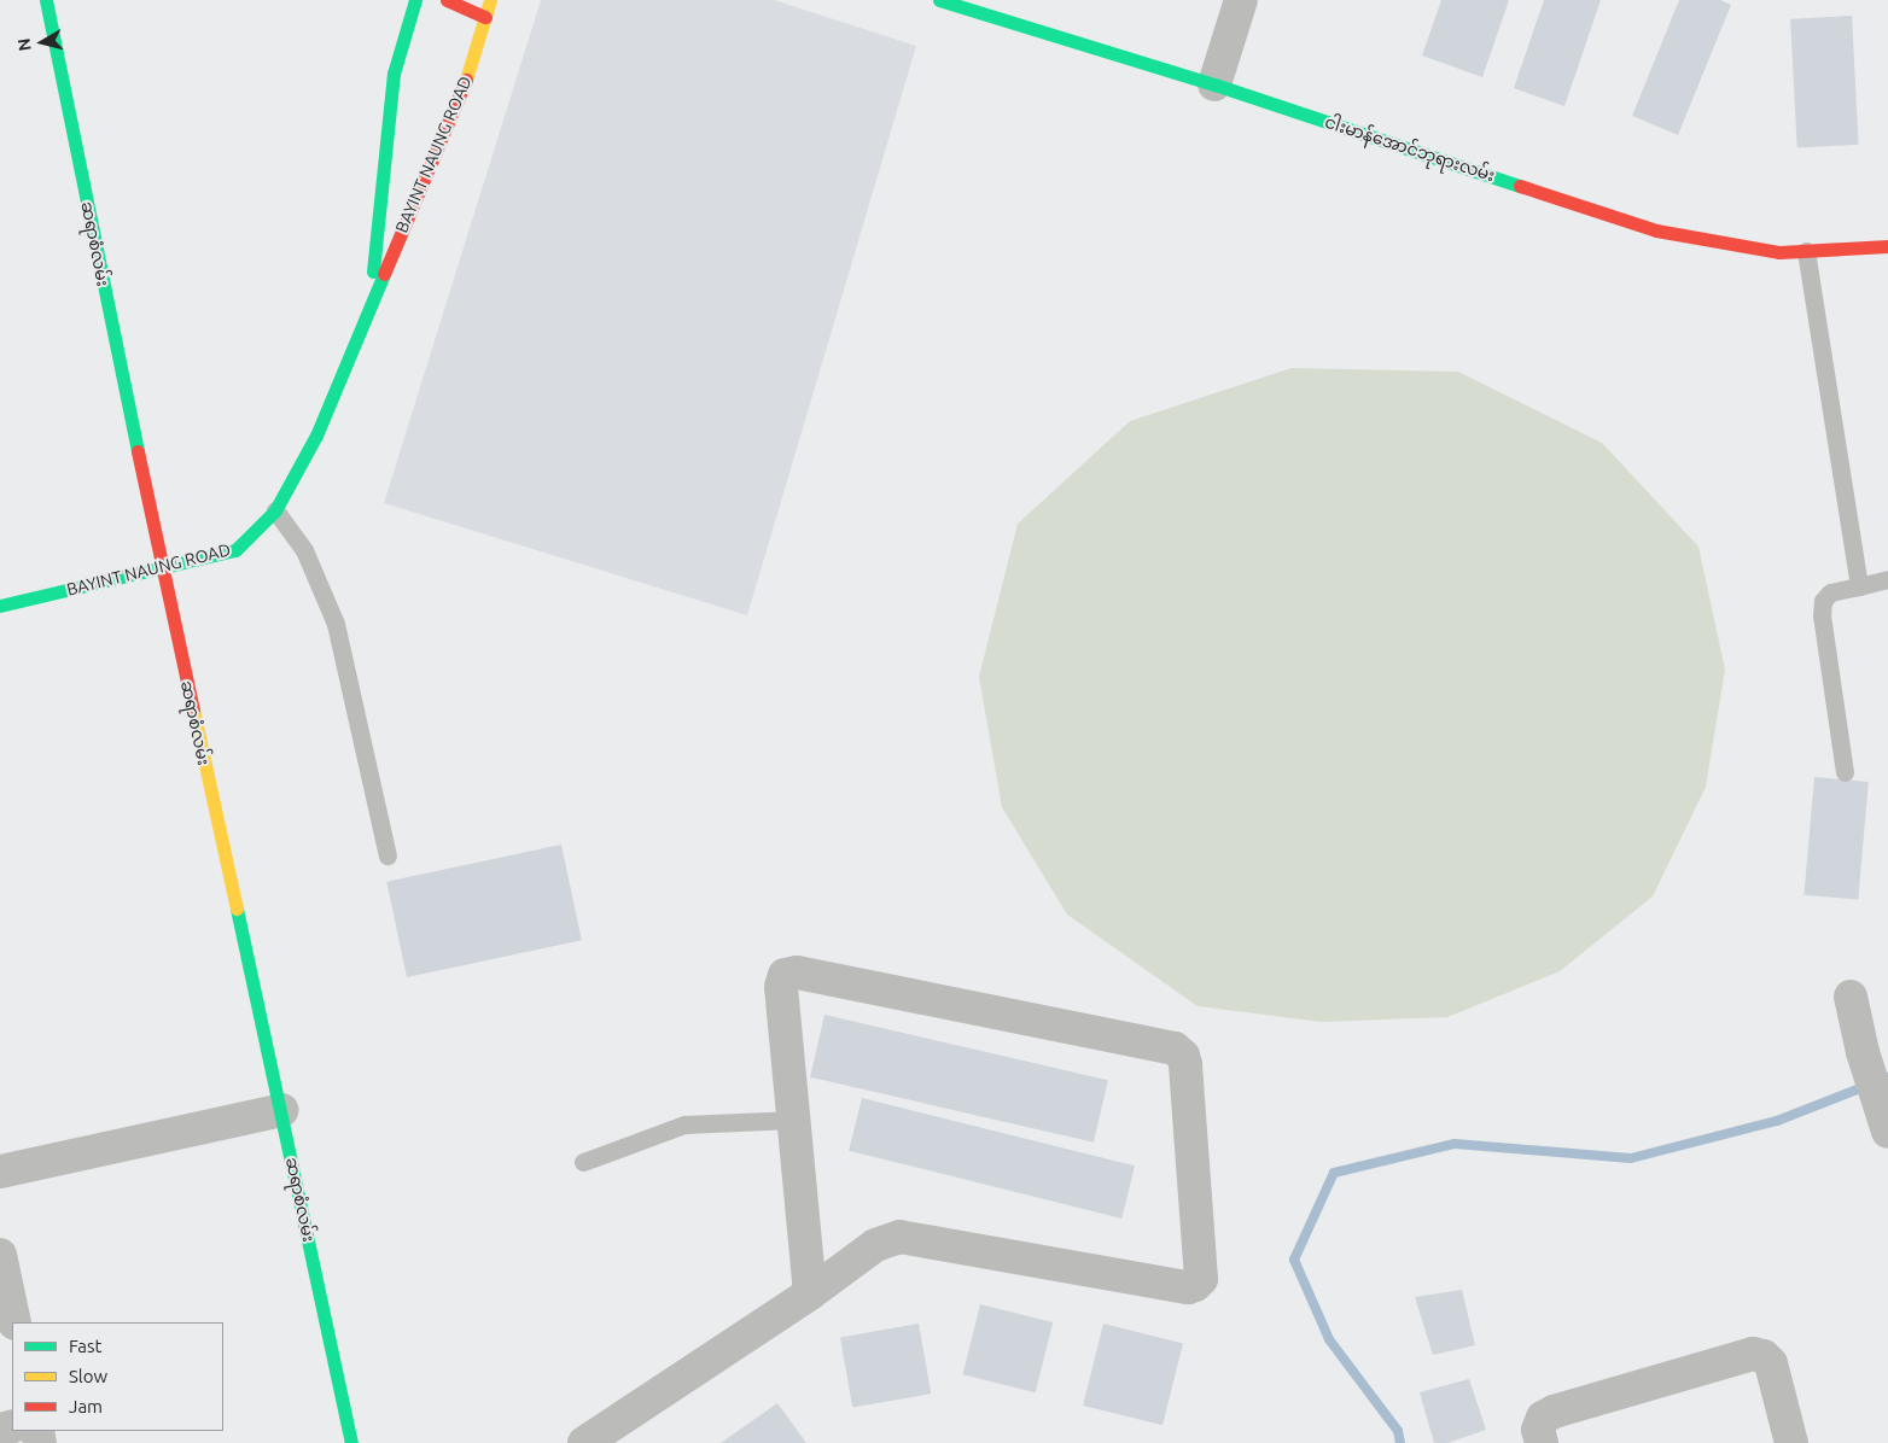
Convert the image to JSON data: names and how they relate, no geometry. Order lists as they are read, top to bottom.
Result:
{
  "streets": {
    "main road": ["ငါးမာန်အောင်ဘုရားလမ်း", "BAYINT NAUNG ROAD", "ဆရာစံလမ်း"]
  },
  "crossings": [
    ["BAYINT NAUNG ROAD", "ဆရာစံလမ်း"]
  ],
  "legend": ["Fast", "Slow", "Jam"],
  "north": "left"
}
